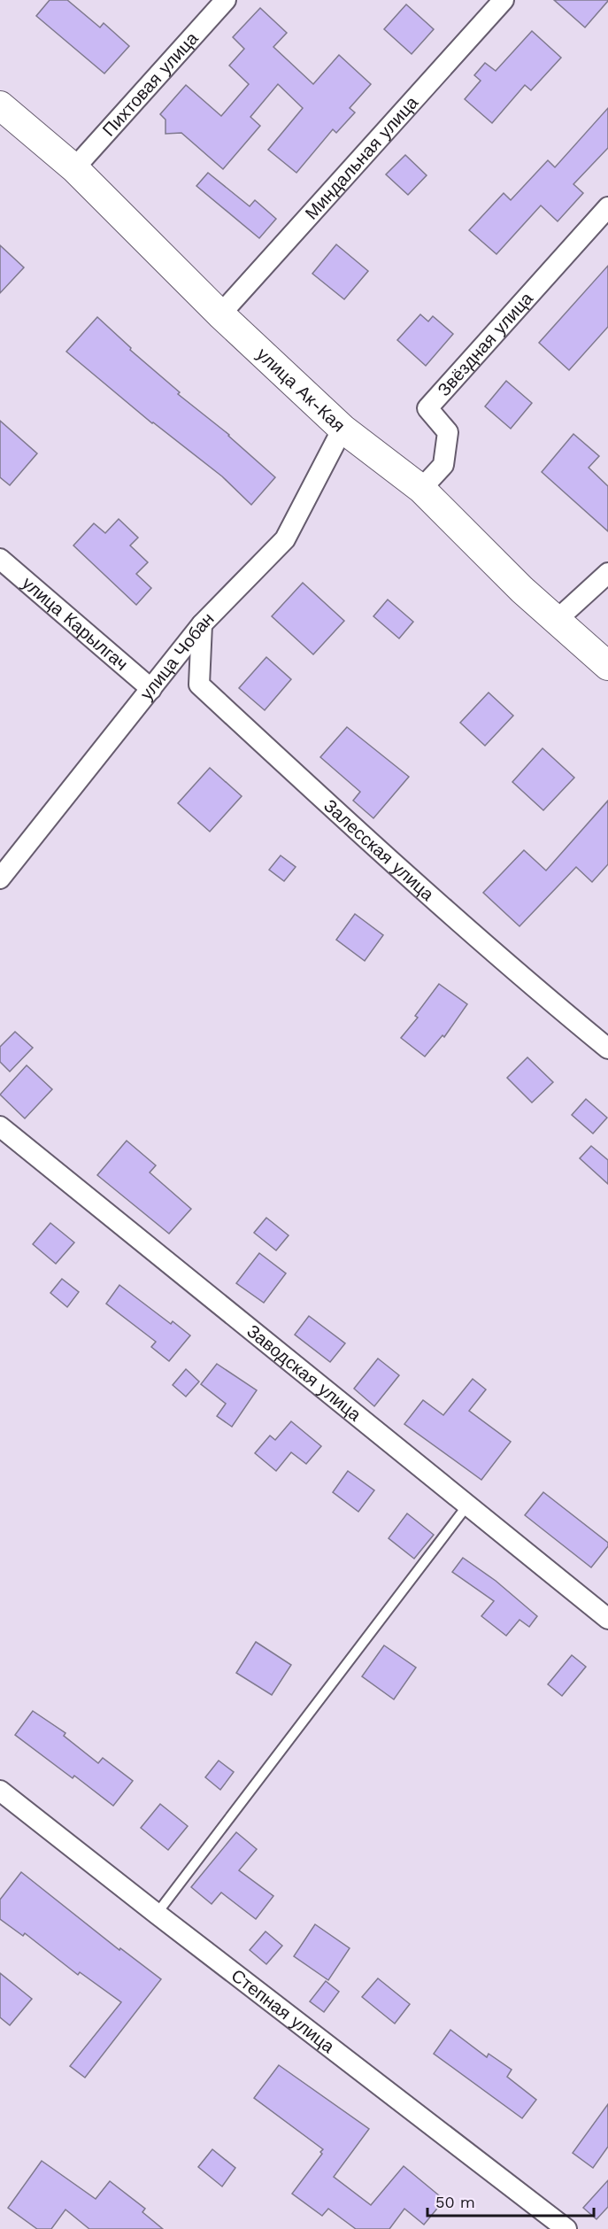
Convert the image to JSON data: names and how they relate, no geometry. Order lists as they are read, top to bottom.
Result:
{
  "streets": {
    "main road": ["улица Ак-Кая"],
    "street": [
      "Пихтовая улица",
      "Миндальная улица",
      "Звёздная улица",
      "улица Карылгач",
      "улица Чобан",
      "Залесская улица",
      "Заводская улица",
      "Степная улица"
    ]
  },
  "crossings": [
    ["Пихтовая улица", "улица Ак-Кая"],
    ["Миндальная улица", "улица Ак-Кая"],
    ["Звёздная улица", "улица Ак-Кая"],
    ["улица Ак-Кая", "улица Чобан"],
    ["улица Карылгач", "улица Чобан"],
    ["улица Чобан", "Залесская улица"]
  ],
  "scale_bar": "50 m"
}
